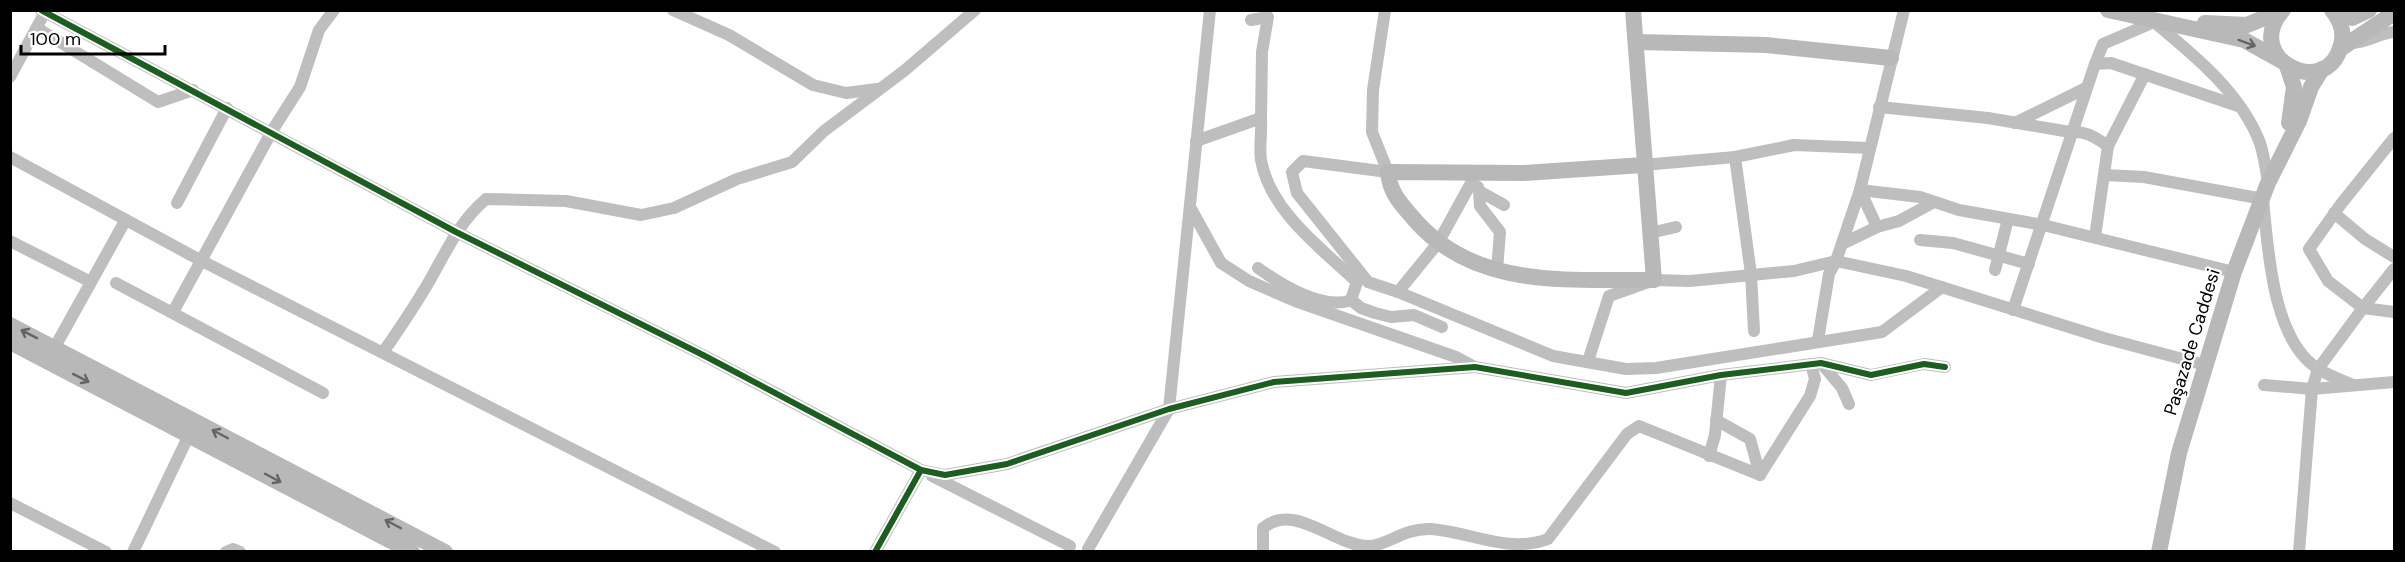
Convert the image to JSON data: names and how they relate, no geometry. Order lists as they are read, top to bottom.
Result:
{
  "streets": {
    "street": ["Paşazade Caddesi"]
  },
  "scale_bar": "100 m"
}
